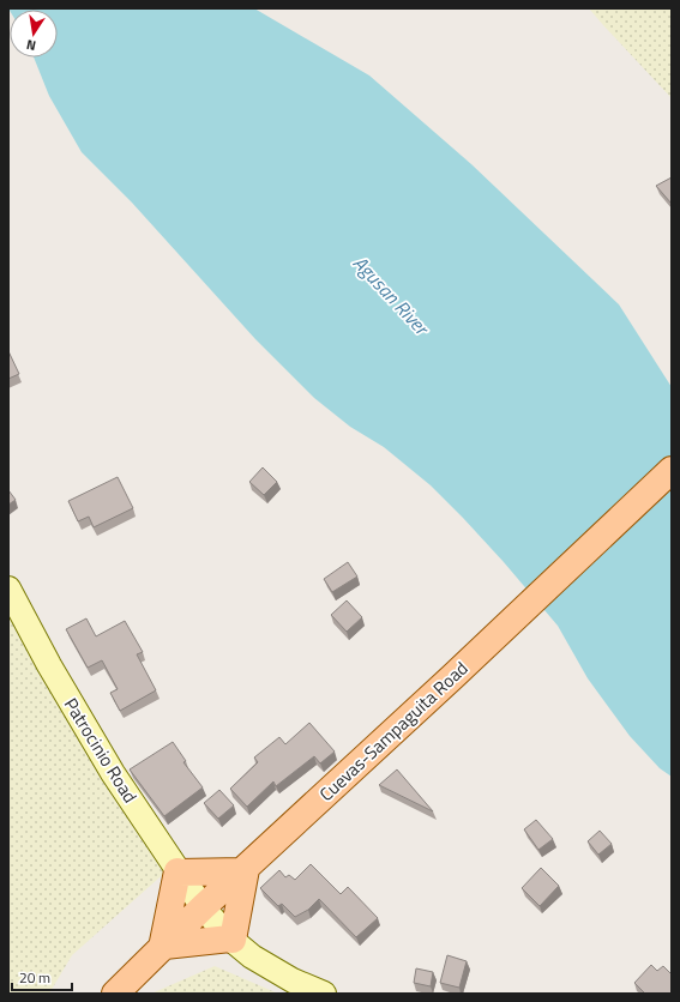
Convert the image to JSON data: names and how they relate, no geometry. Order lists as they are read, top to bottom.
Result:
{
  "streets": {
    "main road": ["Cuevas-Sampaguita Road"],
    "street": ["Patrocinio Road"]
  },
  "crossings": [
    ["Cuevas-Sampaguita Road", "Patrocinio Road"]
  ],
  "water": ["Agusan River"],
  "scale_bar": "20 m",
  "north": "bottom"
}
